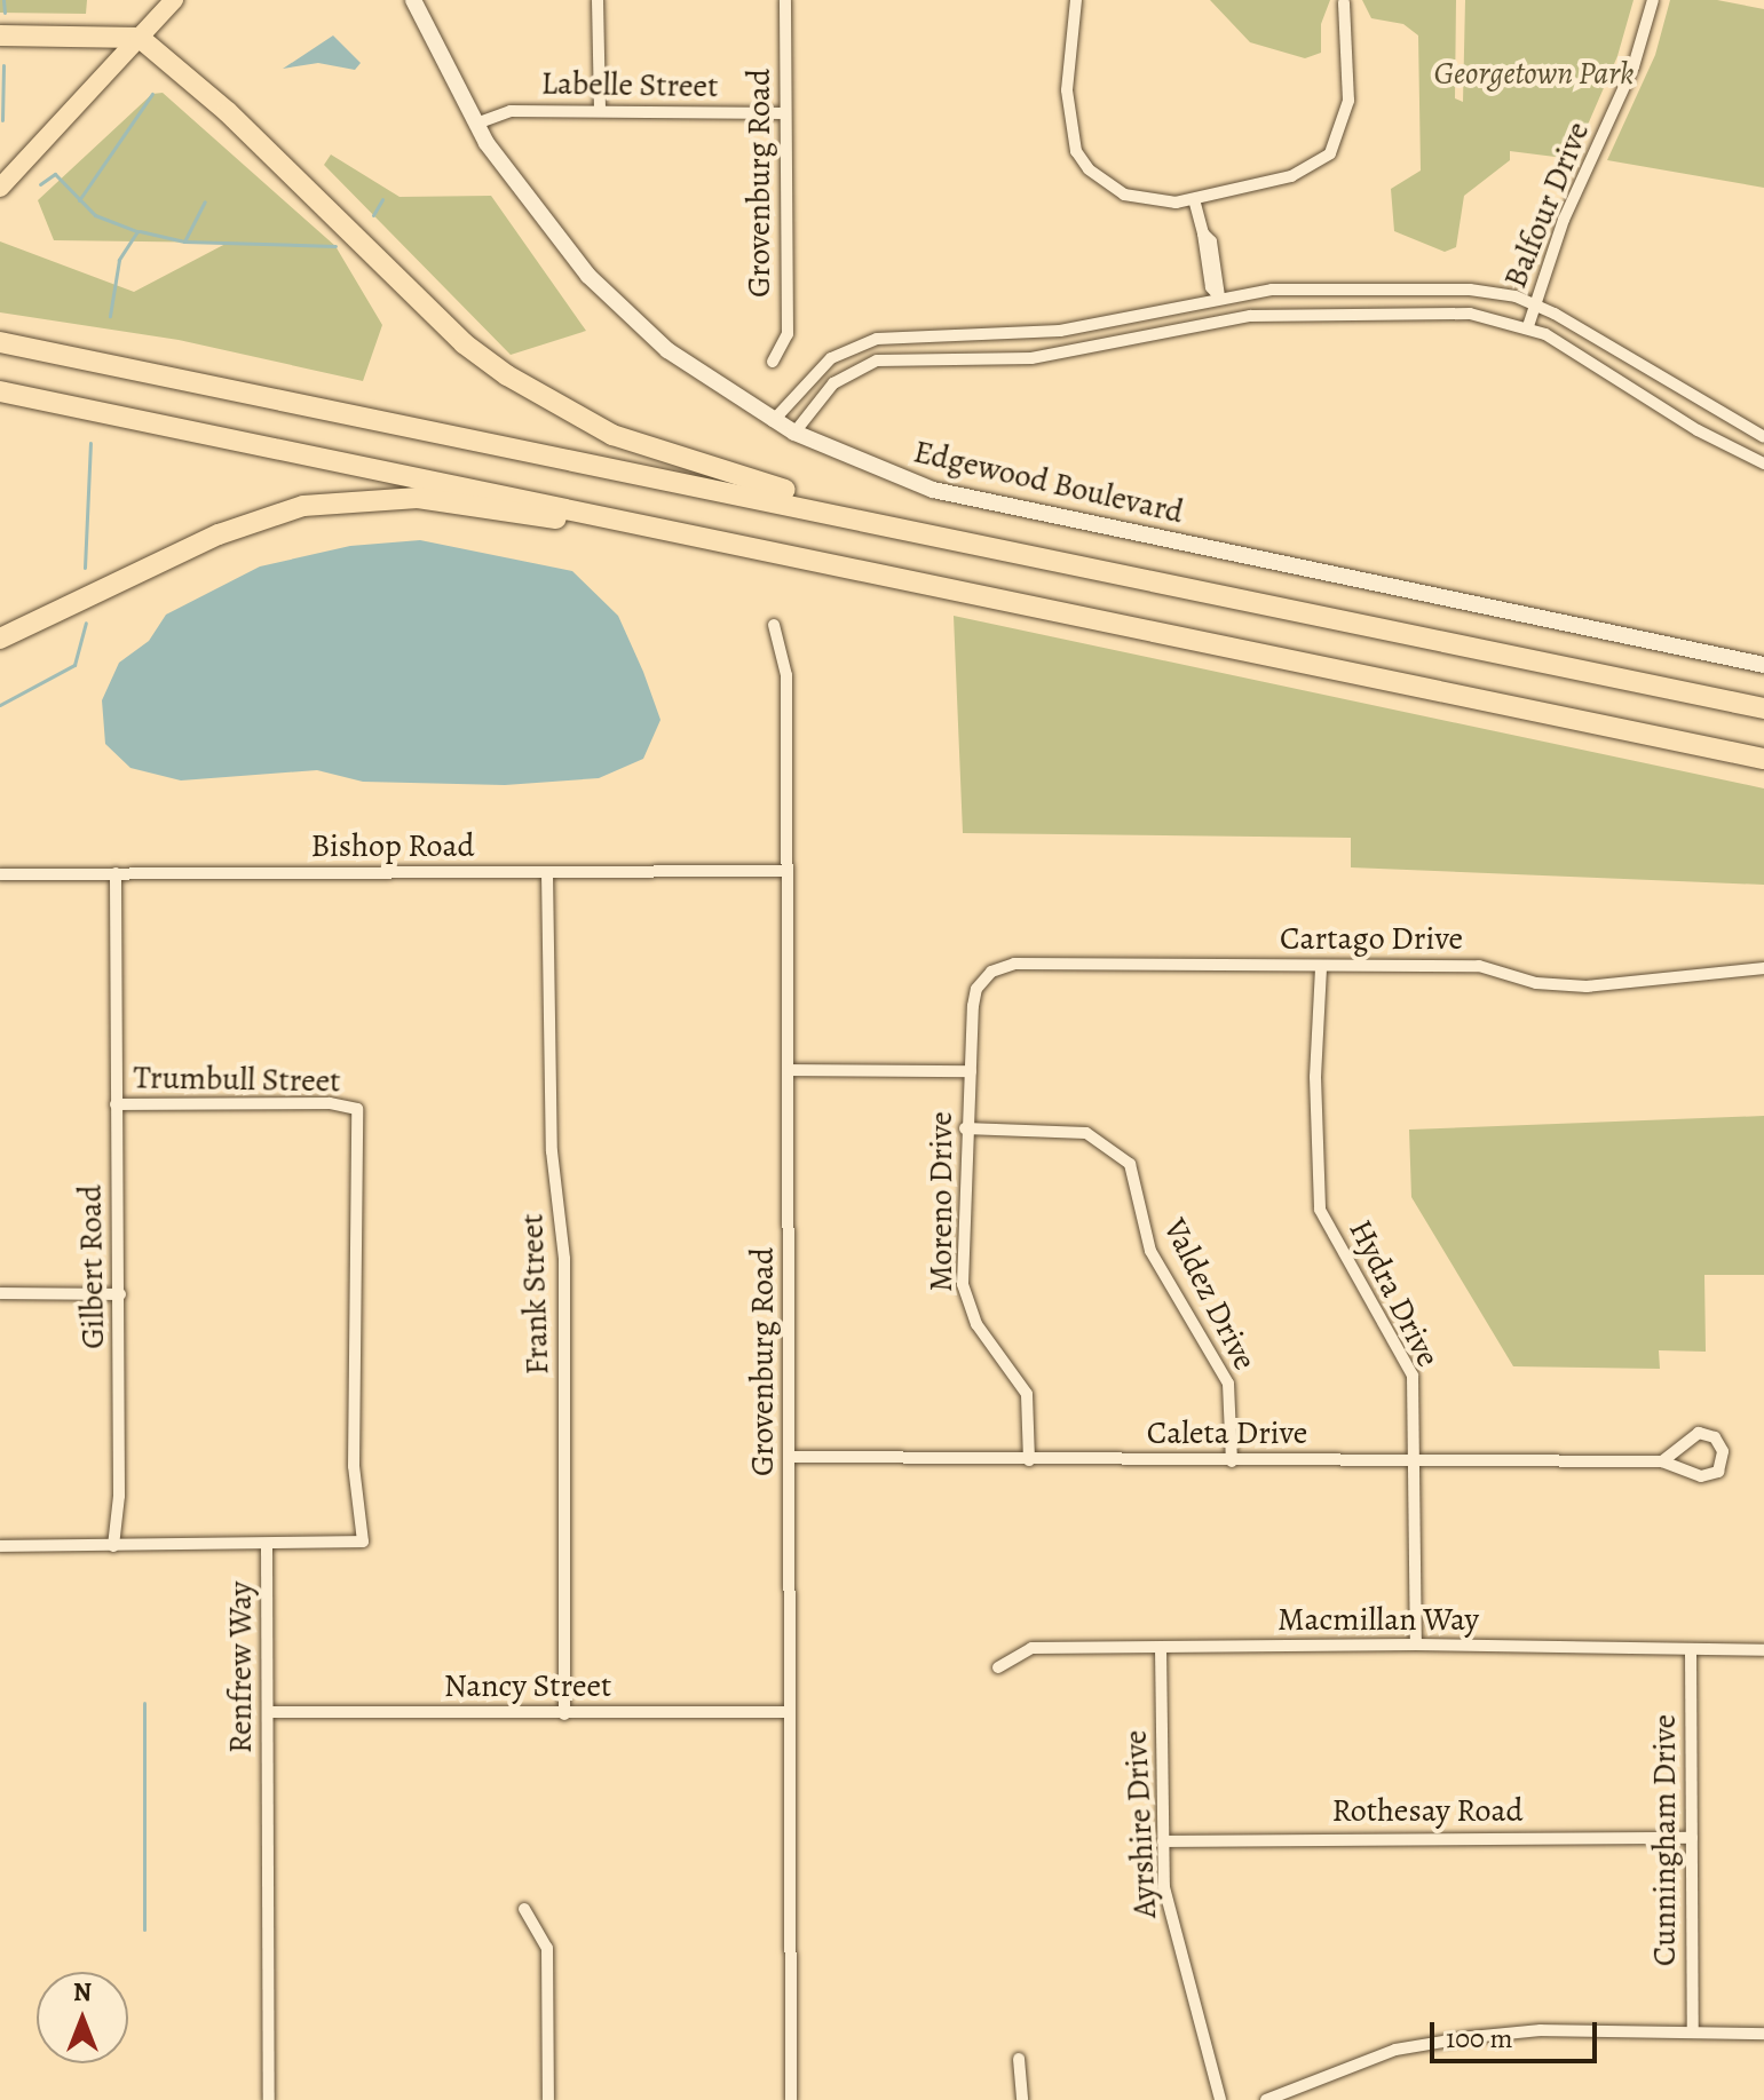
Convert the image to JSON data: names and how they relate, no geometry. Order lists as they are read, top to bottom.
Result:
{
  "streets": {
    "street": [
      "Labelle Street",
      "Grovenburg Road",
      "Balfour Drive",
      "Edgewood Boulevard",
      "Bishop Road",
      "Cartago Drive",
      "Trumbull Street",
      "Moreno Drive",
      "Gilbert Road",
      "Hydra Drive",
      "Frank Street",
      "Valdez Drive",
      "Caleta Drive",
      "Macmillan Way",
      "Renfrew Way",
      "Nancy Street",
      "Rothesay Road",
      "Ayrshire Drive",
      "Cunningham Drive"
    ]
  },
  "crossings": [
    ["Labelle Street", "Grovenburg Road"],
    ["Labelle Street", "Edgewood Boulevard"],
    ["Grovenburg Road", "Bishop Road"],
    ["Grovenburg Road", "Caleta Drive"],
    ["Grovenburg Road", "Nancy Street"],
    ["Bishop Road", "Gilbert Road"],
    ["Bishop Road", "Frank Street"],
    ["Cartago Drive", "Moreno Drive"],
    ["Cartago Drive", "Hydra Drive"],
    ["Trumbull Street", "Gilbert Road"],
    ["Trumbull Street", "Renfrew Way"],
    ["Moreno Drive", "Valdez Drive"],
    ["Moreno Drive", "Caleta Drive"],
    ["Hydra Drive", "Caleta Drive"],
    ["Hydra Drive", "Macmillan Way"],
    ["Frank Street", "Nancy Street"],
    ["Valdez Drive", "Caleta Drive"],
    ["Macmillan Way", "Ayrshire Drive"],
    ["Macmillan Way", "Cunningham Drive"],
    ["Renfrew Way", "Nancy Street"],
    ["Rothesay Road", "Ayrshire Drive"],
    ["Rothesay Road", "Cunningham Drive"]
  ],
  "parks": ["Georgetown Park"],
  "scale_bar": "100 m",
  "north": "top"
}
